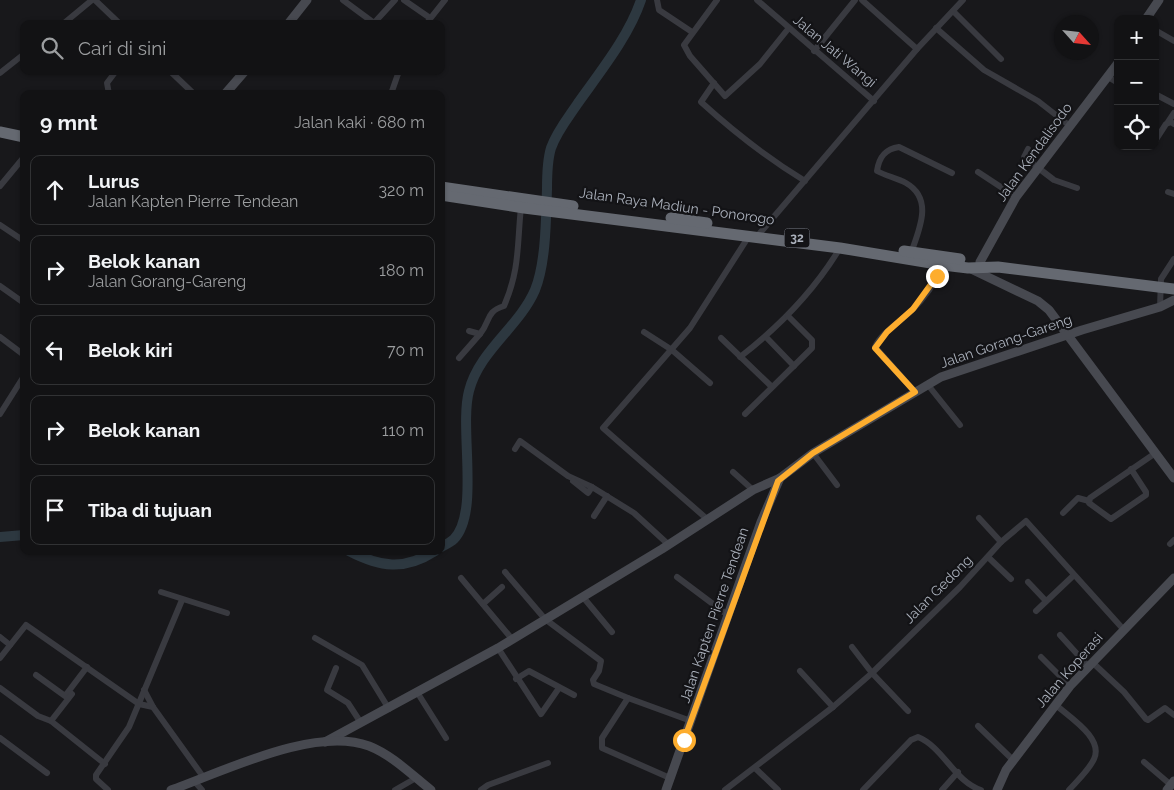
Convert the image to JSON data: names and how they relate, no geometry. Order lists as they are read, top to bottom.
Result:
{
  "streets": {
    "highway": ["Jalan Raya Madiun - Ponorogo", "32"],
    "street": [
      "Jalan Jati Wangi",
      "Jalan Kendalisodo",
      "Jalan Gorang-Gareng",
      "Jalan Gedong",
      "Jalan Kapten Pierre Tendean",
      "Jalan Koperasi"
    ]
  },
  "crossings": [
    ["Jalan Kendalisodo", "Jalan Raya Madiun - Ponorogo"],
    ["Jalan Gorang-Gareng", "Jalan Kapten Pierre Tendean"],
    ["Jalan Gedong", "Jalan Koperasi"]
  ],
  "north": "bottom right",
  "page": {
    "map_buttons": ["+", "−"],
    "search": "Cari di sini",
    "heading": ["9 mnt", "Jalan kaki · 680 m"],
    "list": [
      ["Lurus", "Jalan Kapten Pierre Tendean", "320 m"],
      ["Belok kanan", "Jalan Gorang-Gareng", "180 m"],
      ["Belok kiri", "70 m"],
      ["Belok kanan", "110 m"],
      "Tiba di tujuan"
    ]
  }
}
